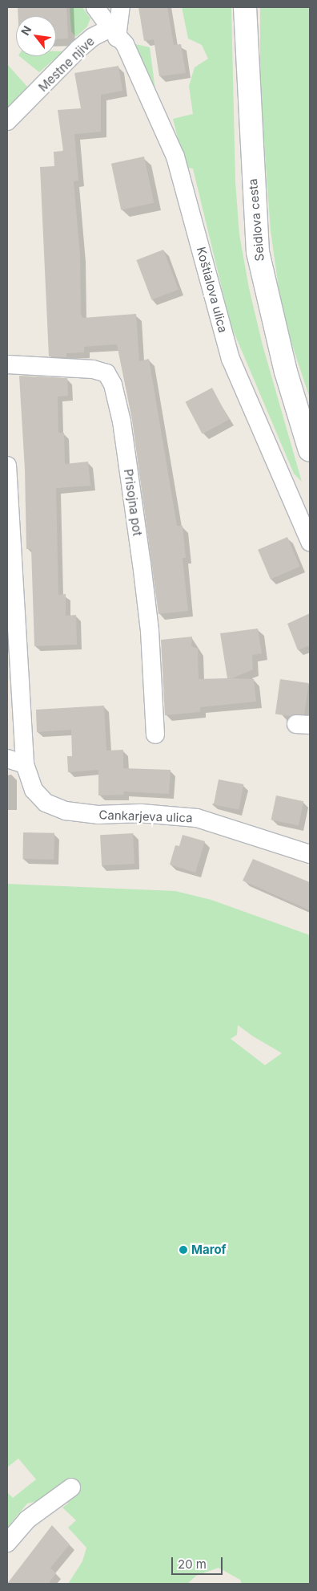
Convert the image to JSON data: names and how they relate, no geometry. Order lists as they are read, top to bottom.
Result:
{
  "streets": {
    "street": [
      "Mestne njive",
      "Seidlova cesta",
      "Koštialova ulica",
      "Prisojna pot",
      "Cankarjeva ulica"
    ]
  },
  "crossings": [
    ["Mestne njive", "Koštialova ulica"]
  ],
  "places": ["Marof"],
  "scale_bar": "20 m",
  "north": "top left"
}
